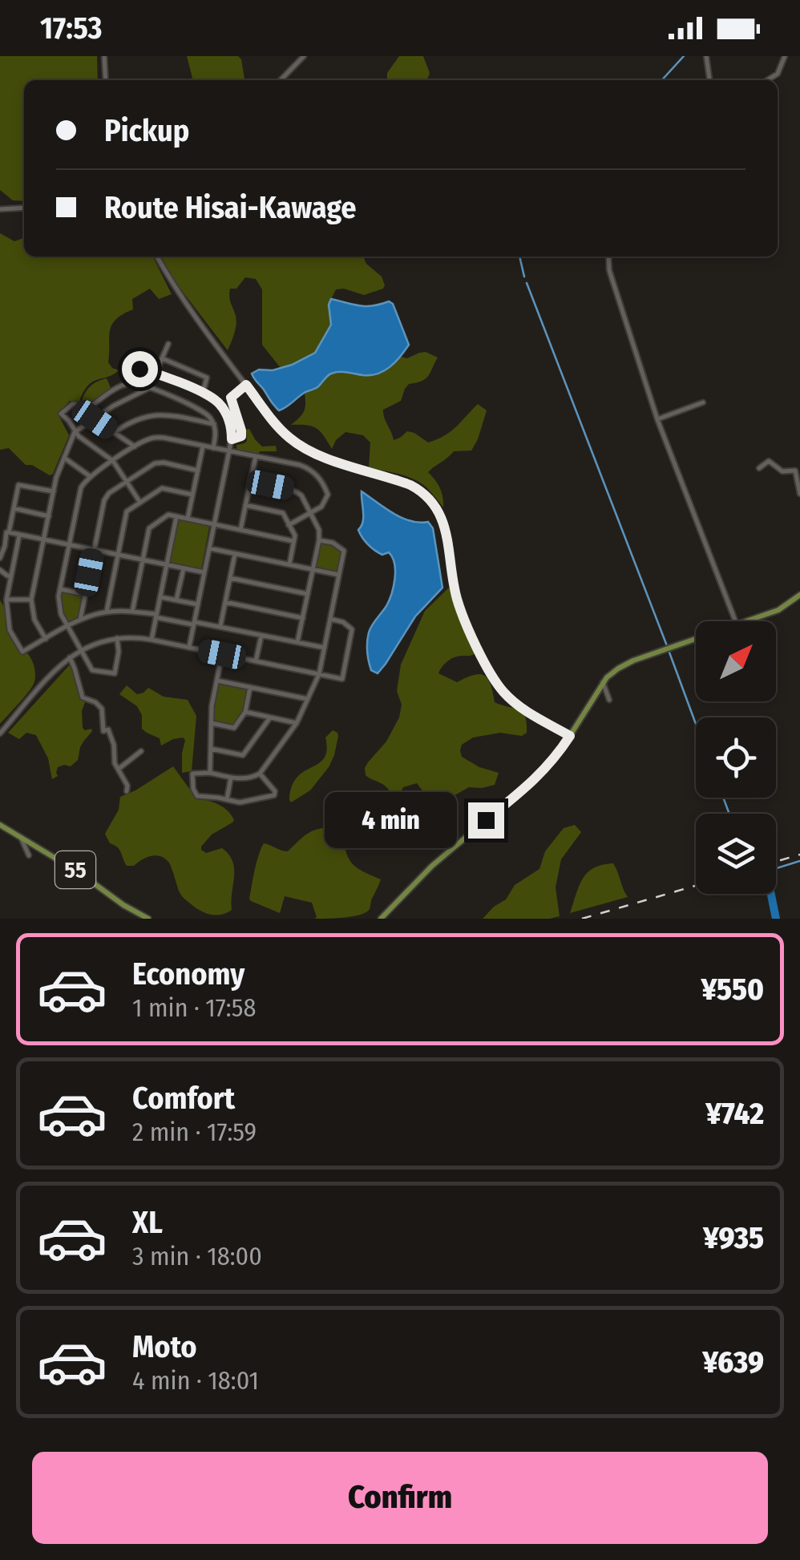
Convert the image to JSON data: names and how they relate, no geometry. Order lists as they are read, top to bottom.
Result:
{
  "streets": {
    "main road": ["55"]
  },
  "north": "top right",
  "page": {
    "status": "17:53",
    "banner": ["Pickup", "Route Hisai-Kawage"],
    "bubble": "4 min",
    "list": [
      {
        "name": "Economy",
        "note": "1 min · 17:58",
        "value": "¥550"
      },
      {
        "name": "Comfort",
        "note": "2 min · 17:59",
        "value": "¥742"
      },
      {
        "name": "XL",
        "note": "3 min · 18:00",
        "value": "¥935"
      },
      {
        "name": "Moto",
        "note": "4 min · 18:01",
        "value": "¥639"
      }
    ],
    "buttons": "Confirm"
  }
}
